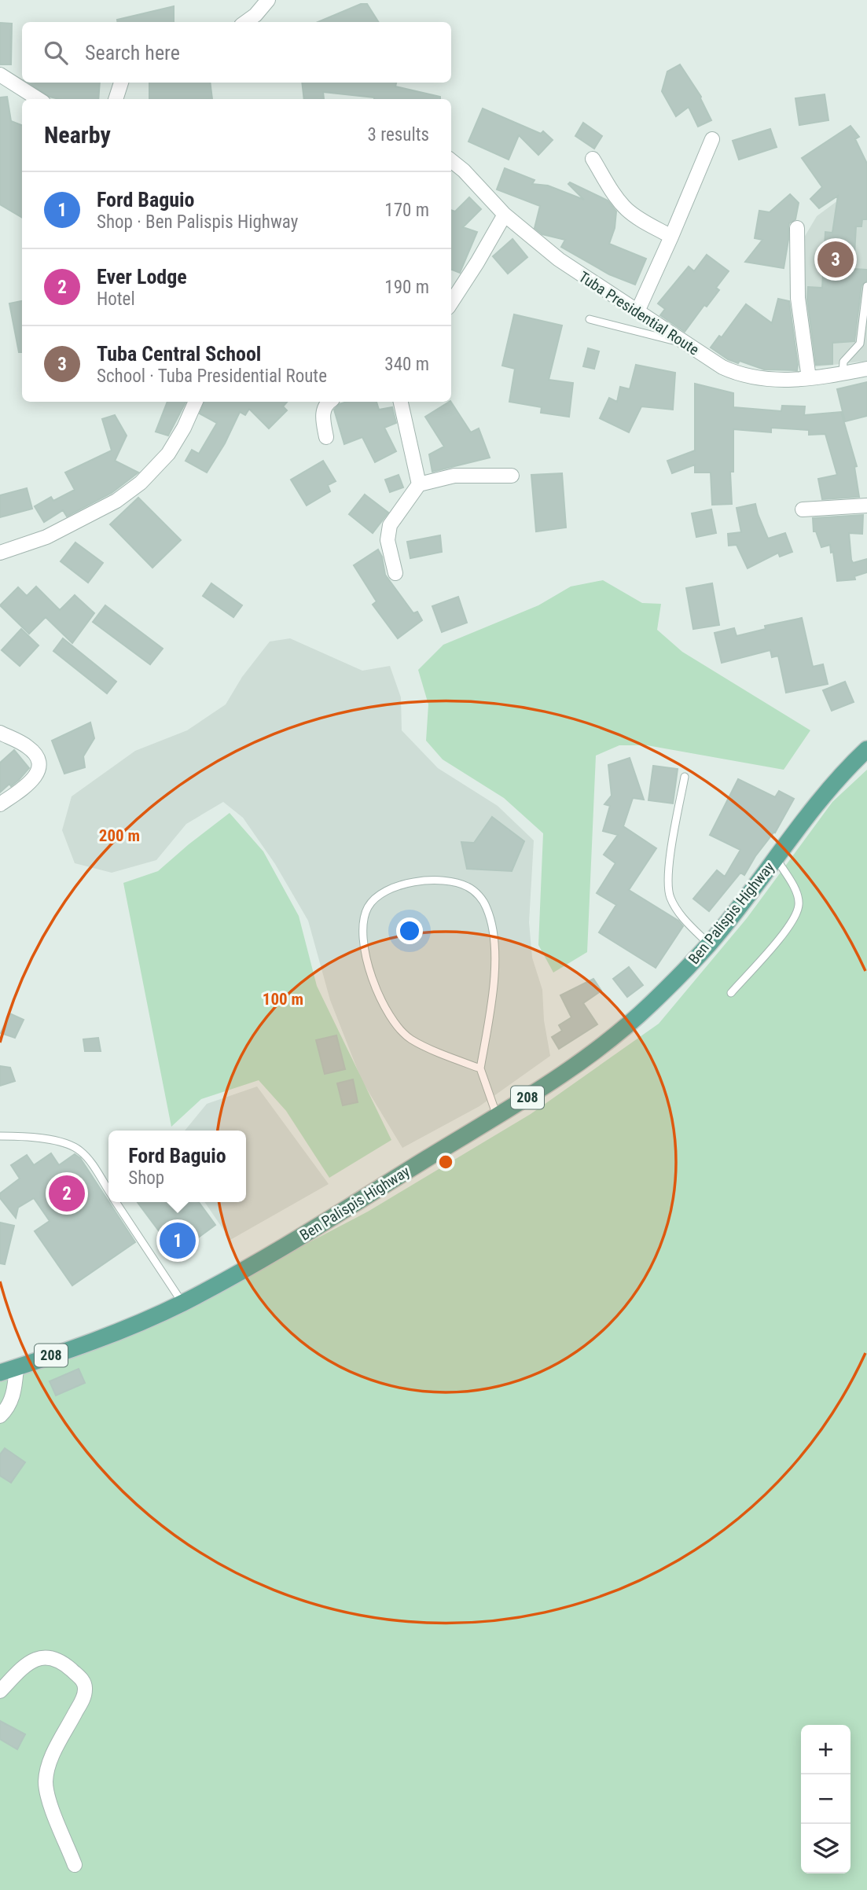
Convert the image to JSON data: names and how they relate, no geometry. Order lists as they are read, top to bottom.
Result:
{
  "streets": {
    "main road": ["Ben Palispis Highway", "208"],
    "street": ["Tuba Presidential Route"]
  },
  "page": {
    "search": "Search here",
    "heading": ["Nearby", "3 results"],
    "list": [
      {
        "mark": "1",
        "name": "Ford Baguio",
        "note": "Shop · Ben Palispis Highway",
        "value": "170 m"
      },
      {
        "mark": "2",
        "name": "Ever Lodge",
        "note": "Hotel",
        "value": "190 m"
      },
      {
        "mark": "3",
        "name": "Tuba Central School",
        "note": "School · Tuba Presidential Route",
        "value": "340 m"
      }
    ],
    "pins": ["3", "2", "1"],
    "popup": ["Ford Baguio", "Shop"],
    "map_buttons": ["+", "−"]
  },
  "rings": ["200 m", "100 m"]
}
